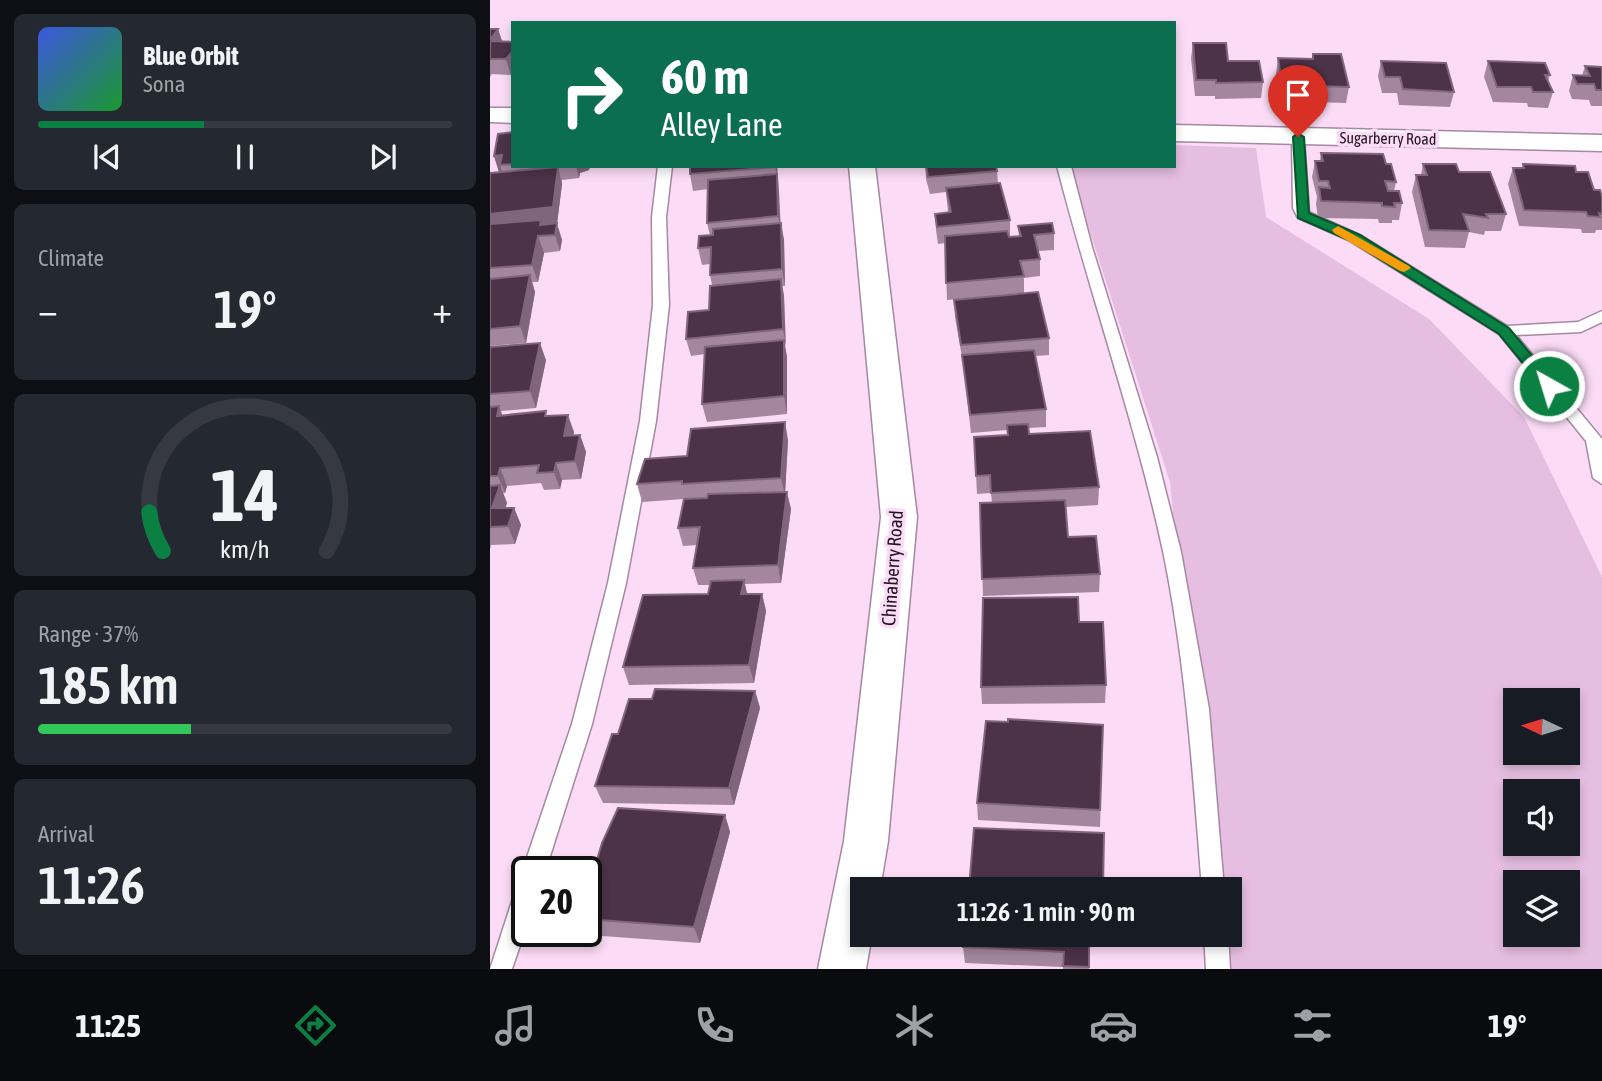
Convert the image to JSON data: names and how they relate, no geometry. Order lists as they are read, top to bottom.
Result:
{
  "streets": {
    "street": ["Sugarberry Road", "Chinaberry Road"]
  },
  "north": "left",
  "page": {
    "turn": ["60 m", "Alley Lane"],
    "song": ["Blue Orbit", "Sona"],
    "tile": [
      "Climate",
      ["Range · 37%", "185 km"],
      ["Arrival", "11:26"]
    ],
    "heat": ["−", "19°", "+"],
    "limit": "20",
    "trip": "11:26 · 1 min · 90 m",
    "tabs": ["11:25", "19°"],
    "gauge": ["14", "km/h"]
  }
}
